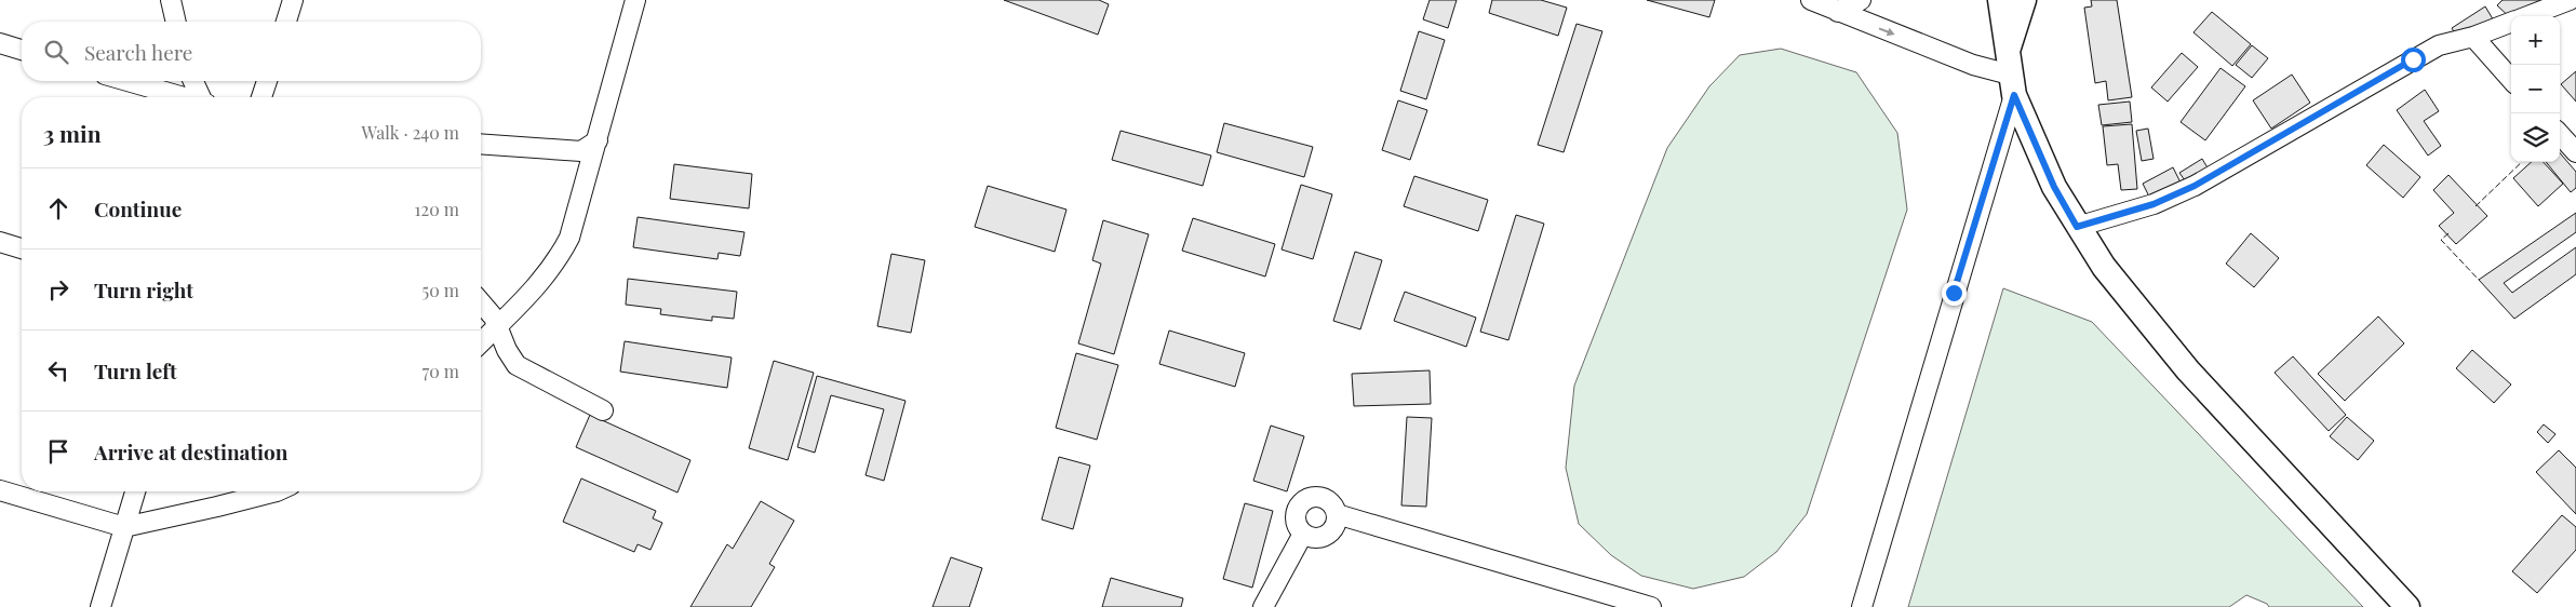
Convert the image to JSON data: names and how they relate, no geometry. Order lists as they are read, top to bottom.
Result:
{
  "page": {
    "map_buttons": ["+", "−"],
    "search": "Search here",
    "heading": ["3 min", "Walk · 240 m"],
    "list": [
      ["Continue", "120 m"],
      ["Turn right", "50 m"],
      ["Turn left", "70 m"],
      "Arrive at destination"
    ]
  }
}
